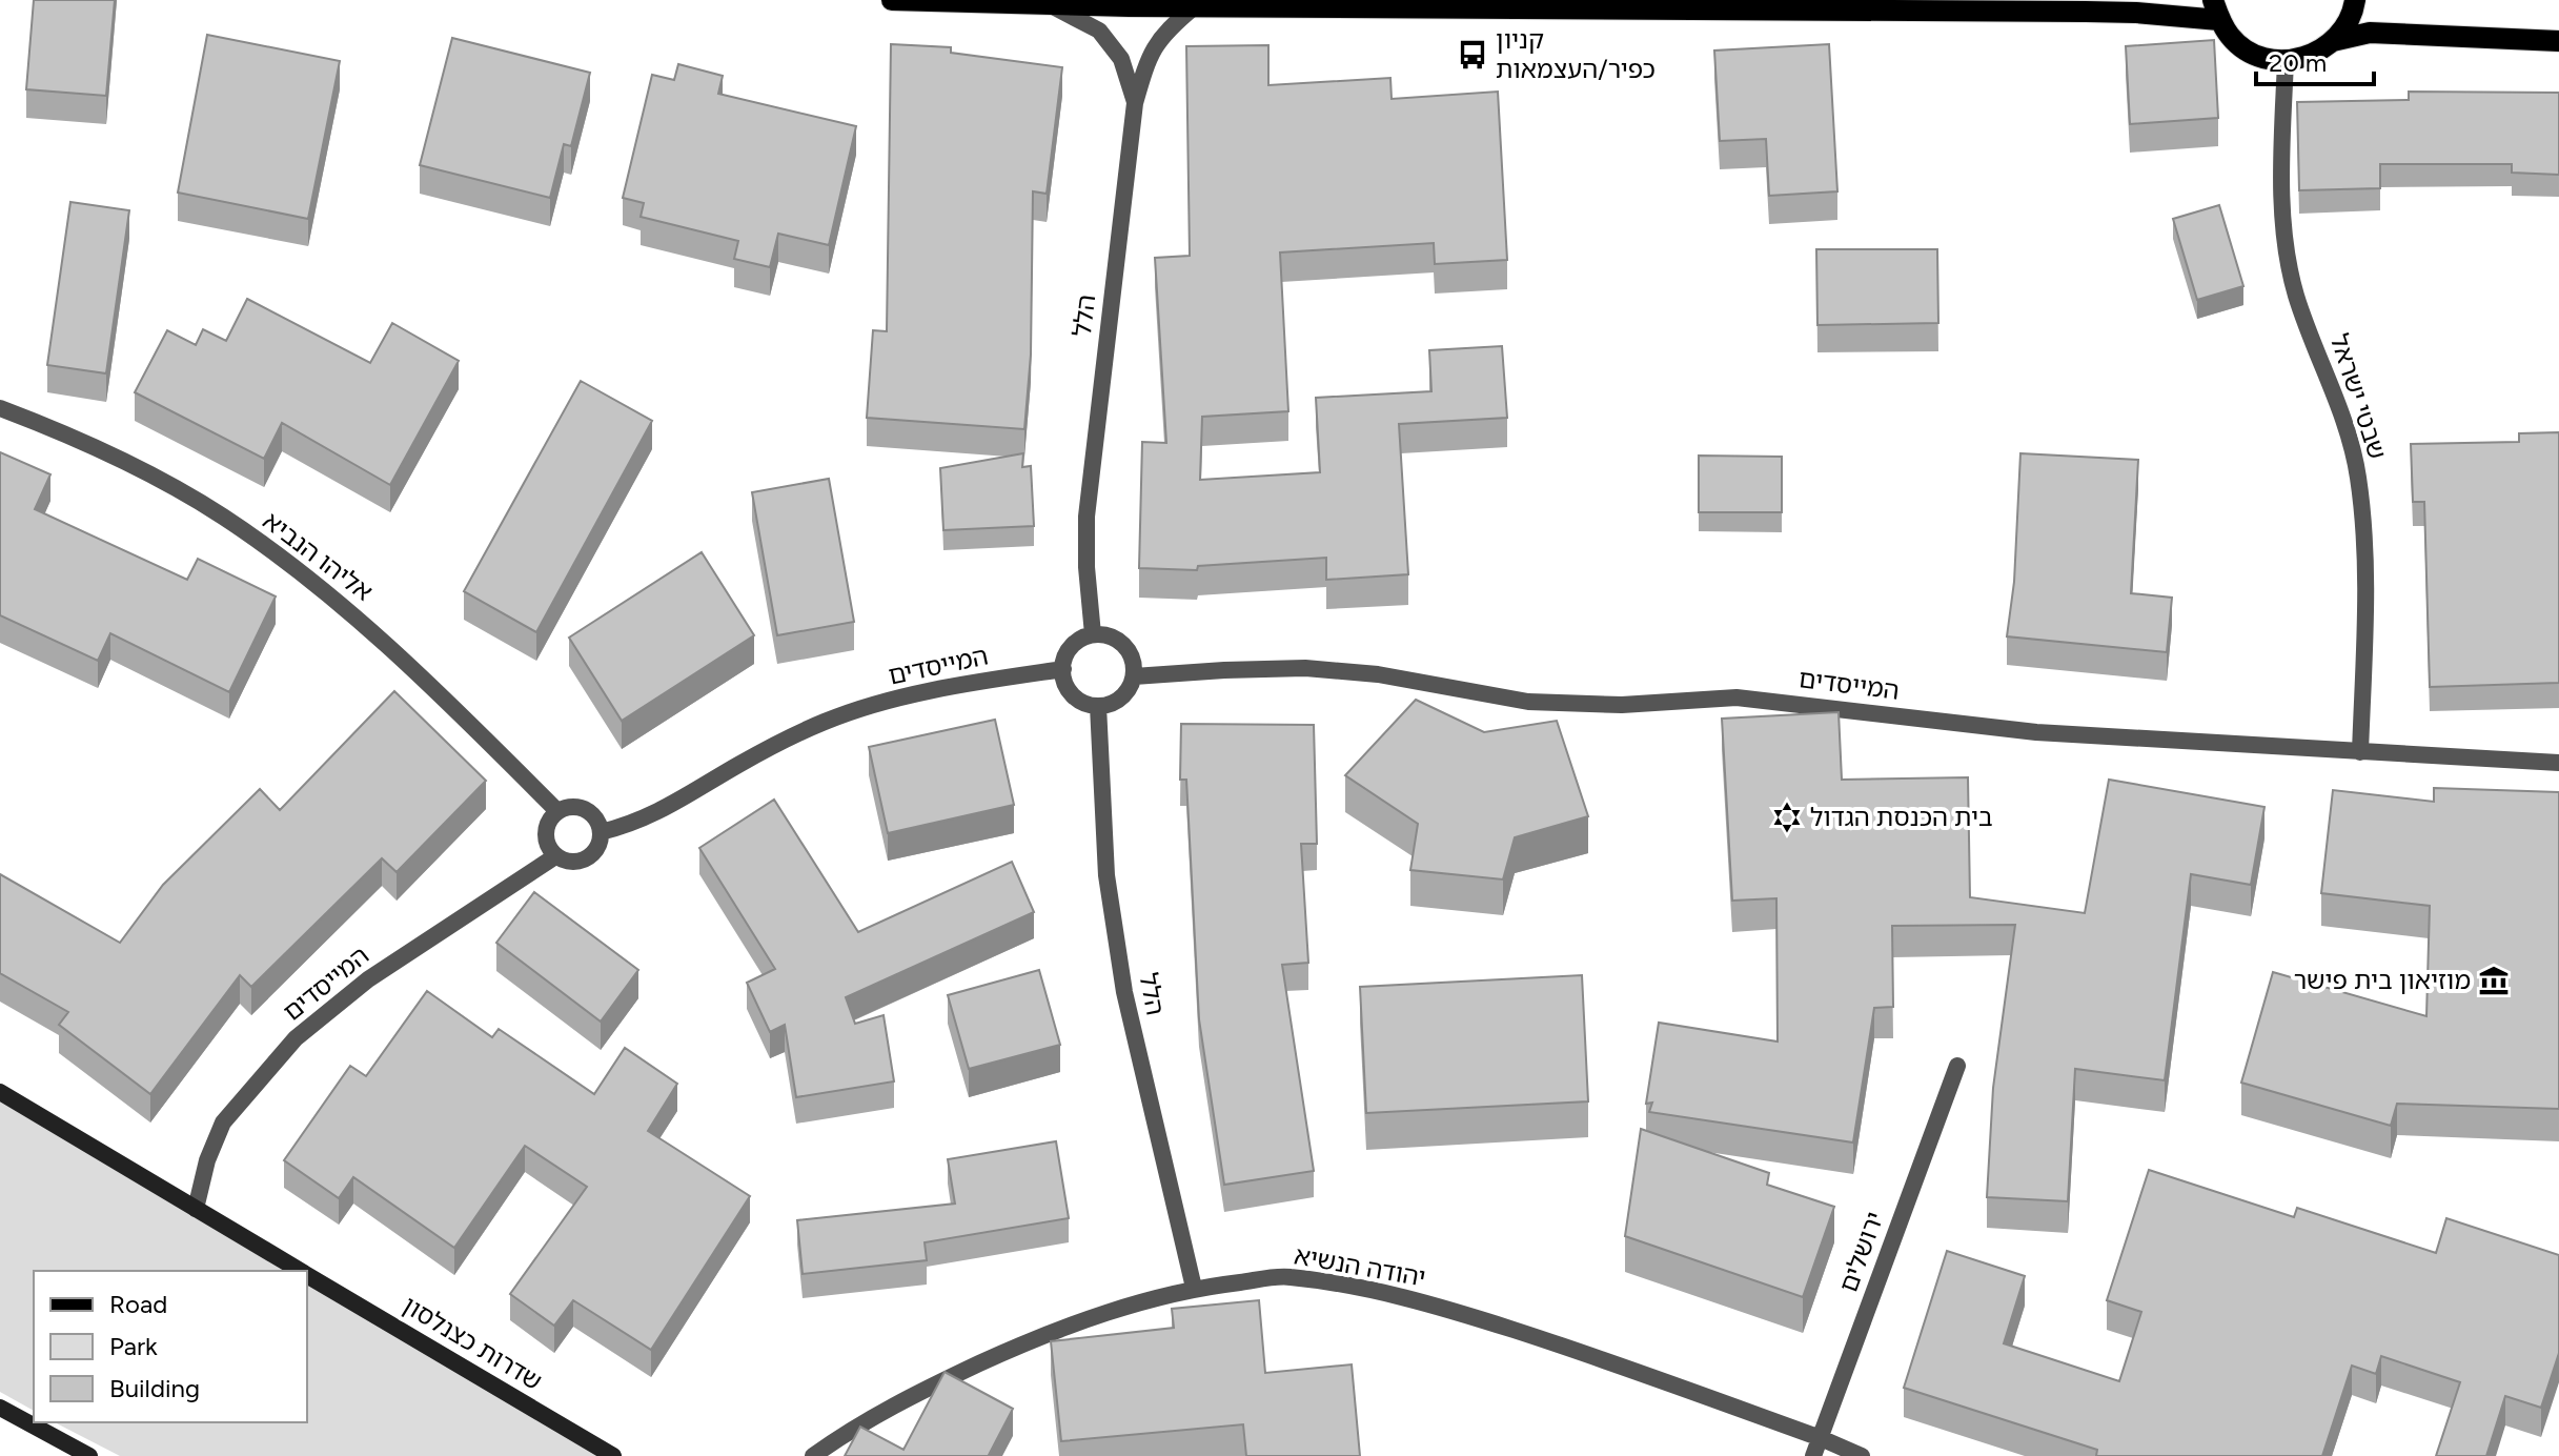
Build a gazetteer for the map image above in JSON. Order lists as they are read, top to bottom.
{
  "streets": {
    "street": [
      "הלל",
      "שבטי ישראל",
      "אליהו הנביא",
      "המייסדים",
      "ירושלים",
      "יהודה הנשיא",
      "שדרות כצנלסון"
    ]
  },
  "crossings": [
    ["הלל", "המייסדים"],
    ["הלל", "יהודה הנשיא"],
    ["שבטי ישראל", "המייסדים"],
    ["אליהו הנביא", "המייסדים"],
    ["המייסדים", "שדרות כצנלסון"],
    ["ירושלים", "יהודה הנשיא"]
  ],
  "places": {
    "bus stop": ["קניון כפיר/העצמאות"],
    "synagogue": ["בית הכנסת הגדול"],
    "museum": ["מוזיאון בית פישר"]
  },
  "legend": ["Road", "Park", "Building"],
  "scale_bar": "20 m"
}
